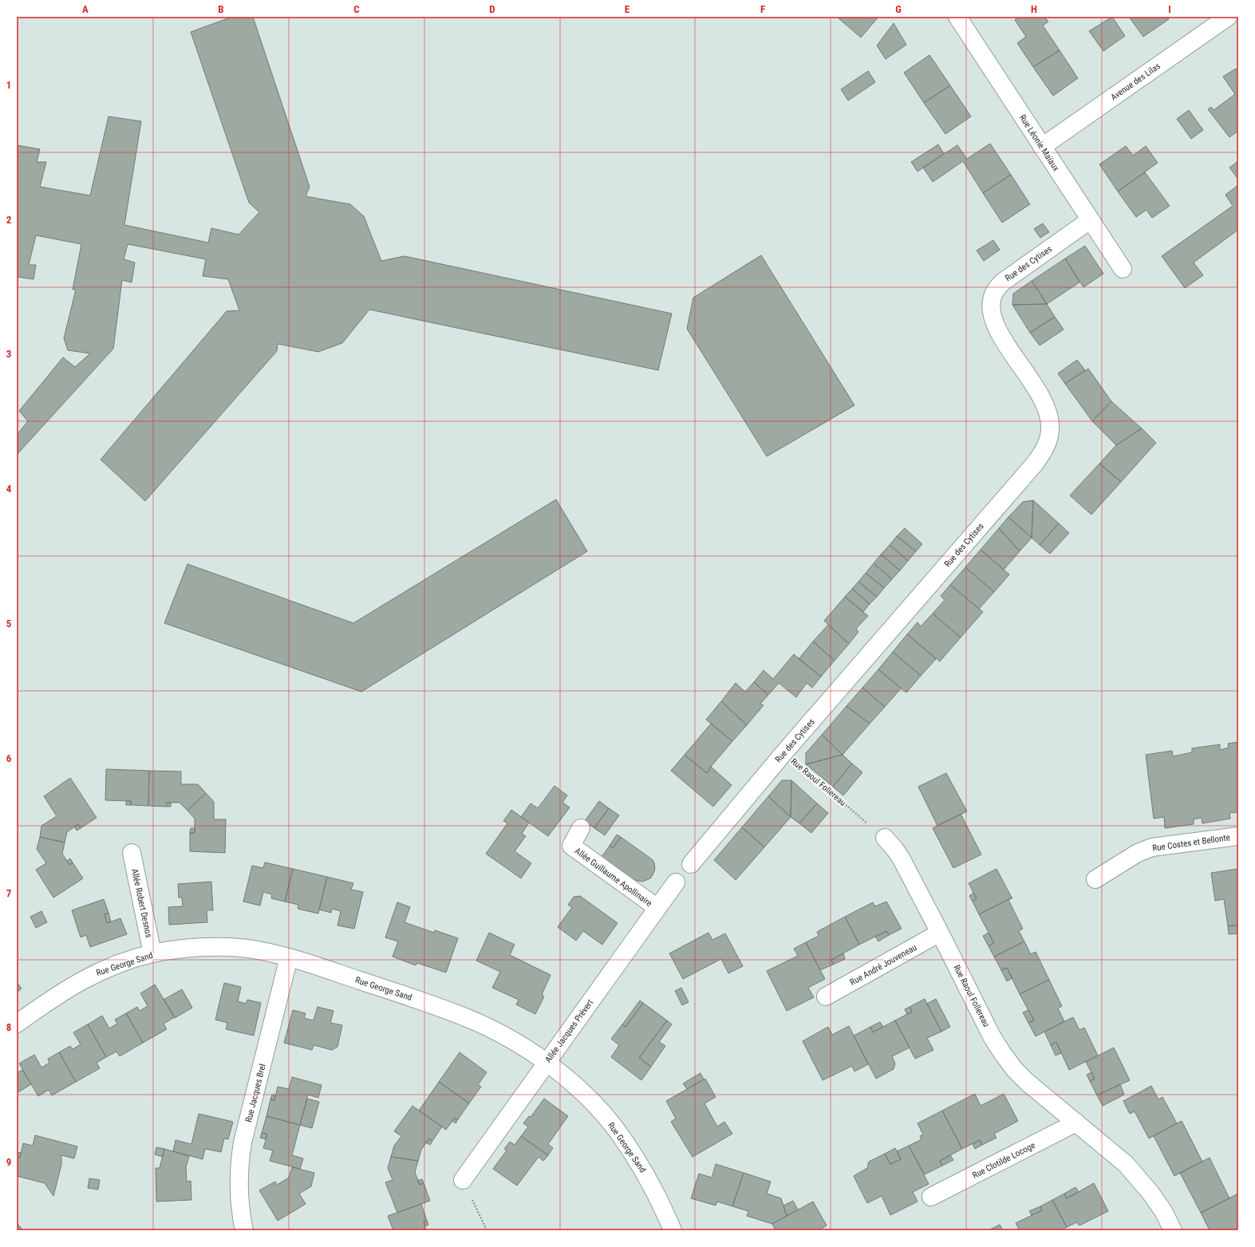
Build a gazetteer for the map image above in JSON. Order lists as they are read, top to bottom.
{
  "streets": {
    "street": [
      "Avenue des Lilas",
      "Rue Léonie Maïaux",
      "Rue des Cytises",
      "Rue Raoul Follereau",
      "Rue Costes et Bellonte",
      "Allée Guillaume Apollinaire",
      "Allée Robert Desnos",
      "Rue George Sand",
      "Rue André Jouveneau",
      "Allée Jacques Prévert",
      "Rue Jacques Brel",
      "Rue Clotilde Locoge"
    ]
  },
  "crossings": [
    ["Avenue des Lilas", "Rue Léonie Maïaux"],
    ["Rue Léonie Maïaux", "Rue des Cytises"],
    ["Rue des Cytises", "Rue Raoul Follereau"],
    ["Rue Raoul Follereau", "Rue André Jouveneau"],
    ["Rue Raoul Follereau", "Rue Clotilde Locoge"],
    ["Allée Guillaume Apollinaire", "Allée Jacques Prévert"],
    ["Allée Robert Desnos", "Rue George Sand"],
    ["Rue George Sand", "Allée Jacques Prévert"],
    ["Rue George Sand", "Rue Jacques Brel"]
  ],
  "grid": {
    "columns": [
      "A",
      "B",
      "C",
      "D",
      "E",
      "F",
      "G",
      "H",
      "I"
    ],
    "rows": [
      "1",
      "2",
      "3",
      "4",
      "5",
      "6",
      "7",
      "8",
      "9"
    ]
  }
}
